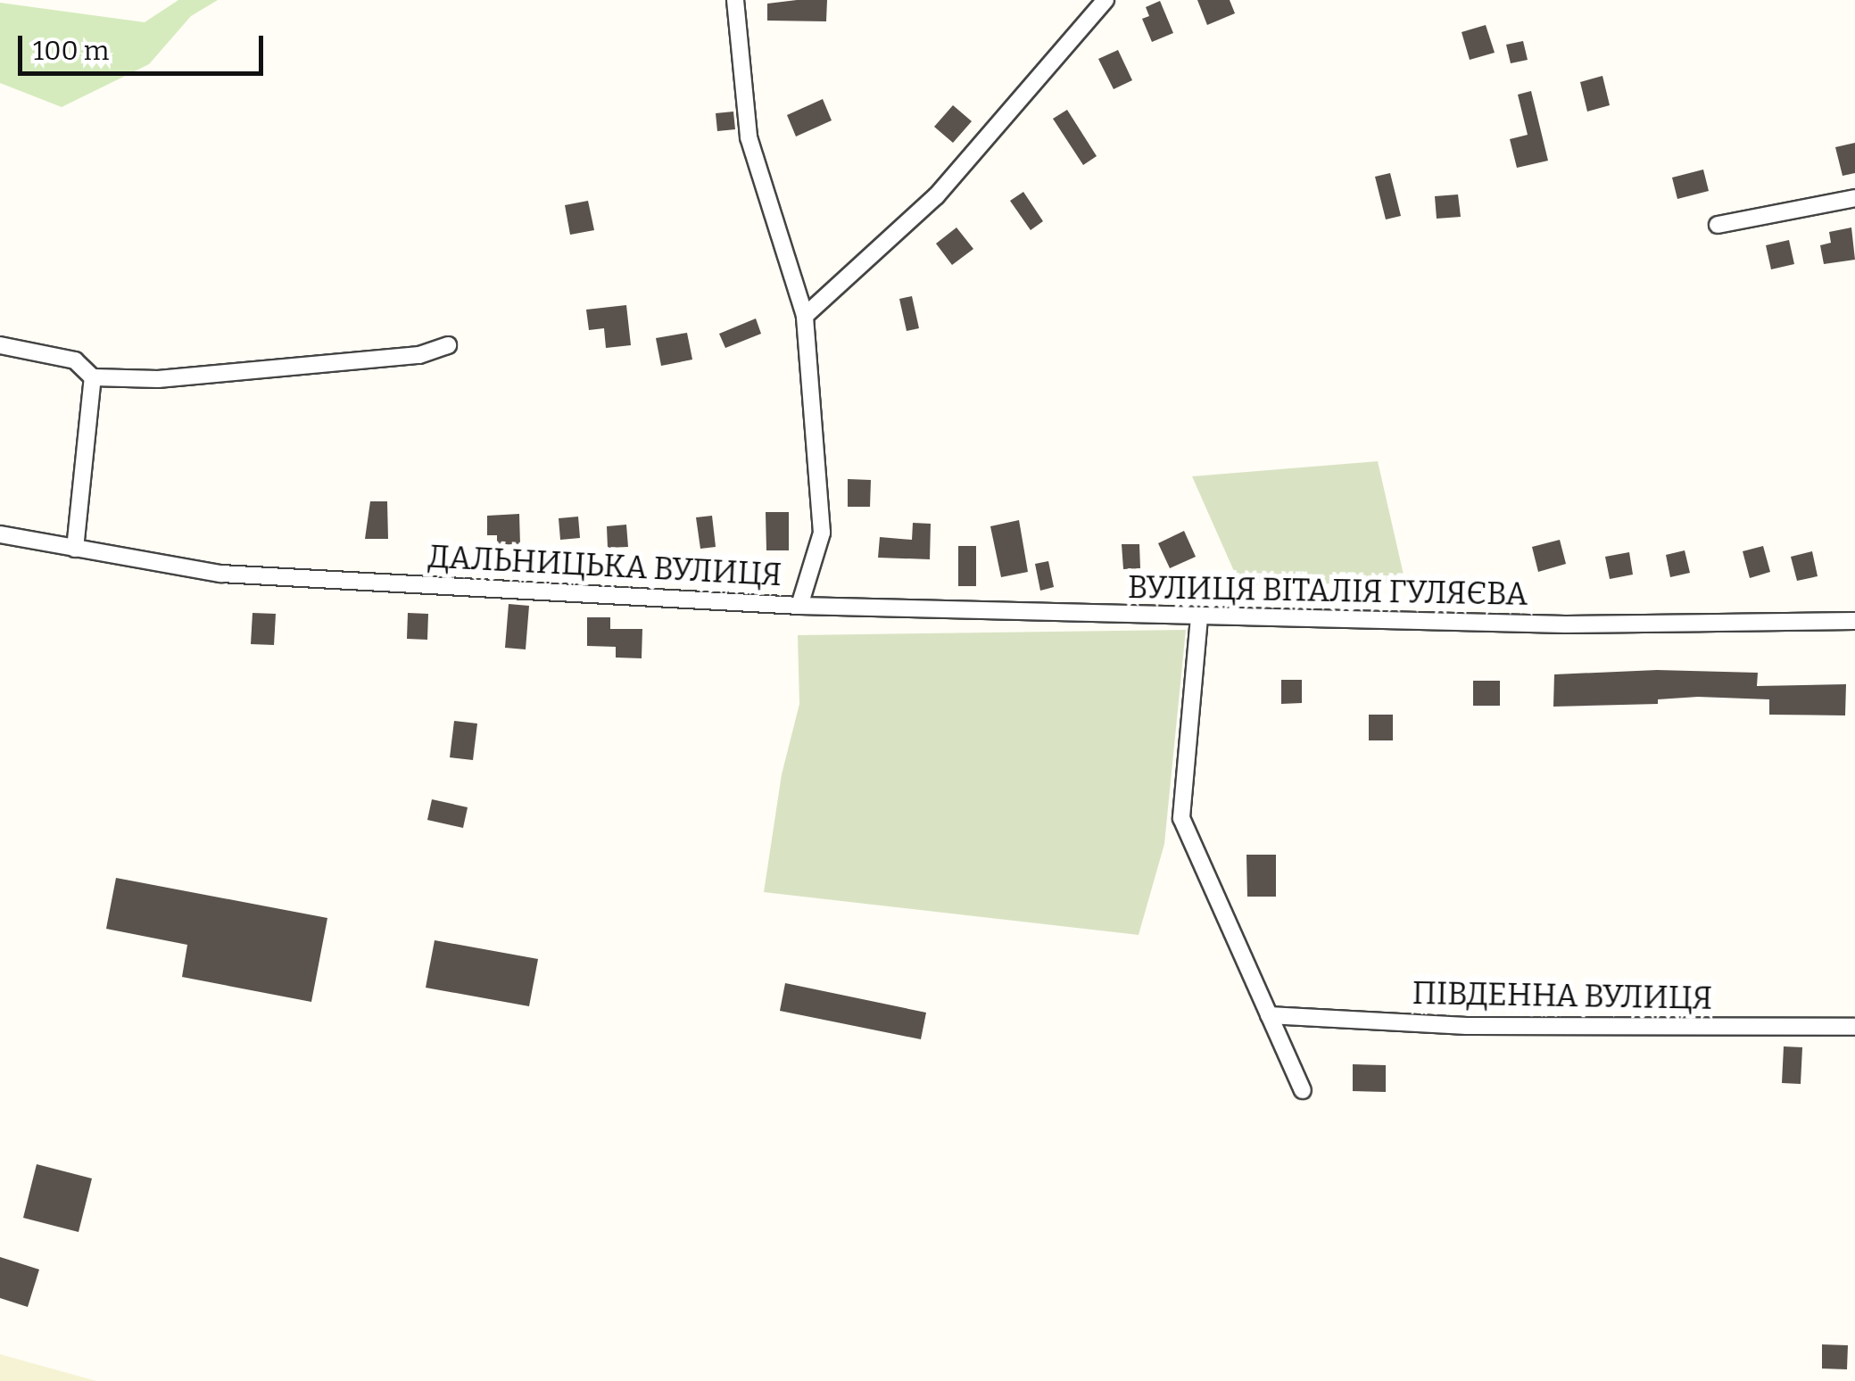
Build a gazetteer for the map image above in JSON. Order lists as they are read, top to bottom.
{
  "streets": {
    "street": ["ДАЛЬНИЦЬКА ВУЛИЦЯ", "ВУЛИЦЯ ВІТАЛІЯ ГУЛЯЄВА", "ПІВДЕННА ВУЛИЦЯ"]
  },
  "crossings": [
    ["ДАЛЬНИЦЬКА ВУЛИЦЯ", "ВУЛИЦЯ ВІТАЛІЯ ГУЛЯЄВА"]
  ],
  "scale_bar": "100 m"
}
